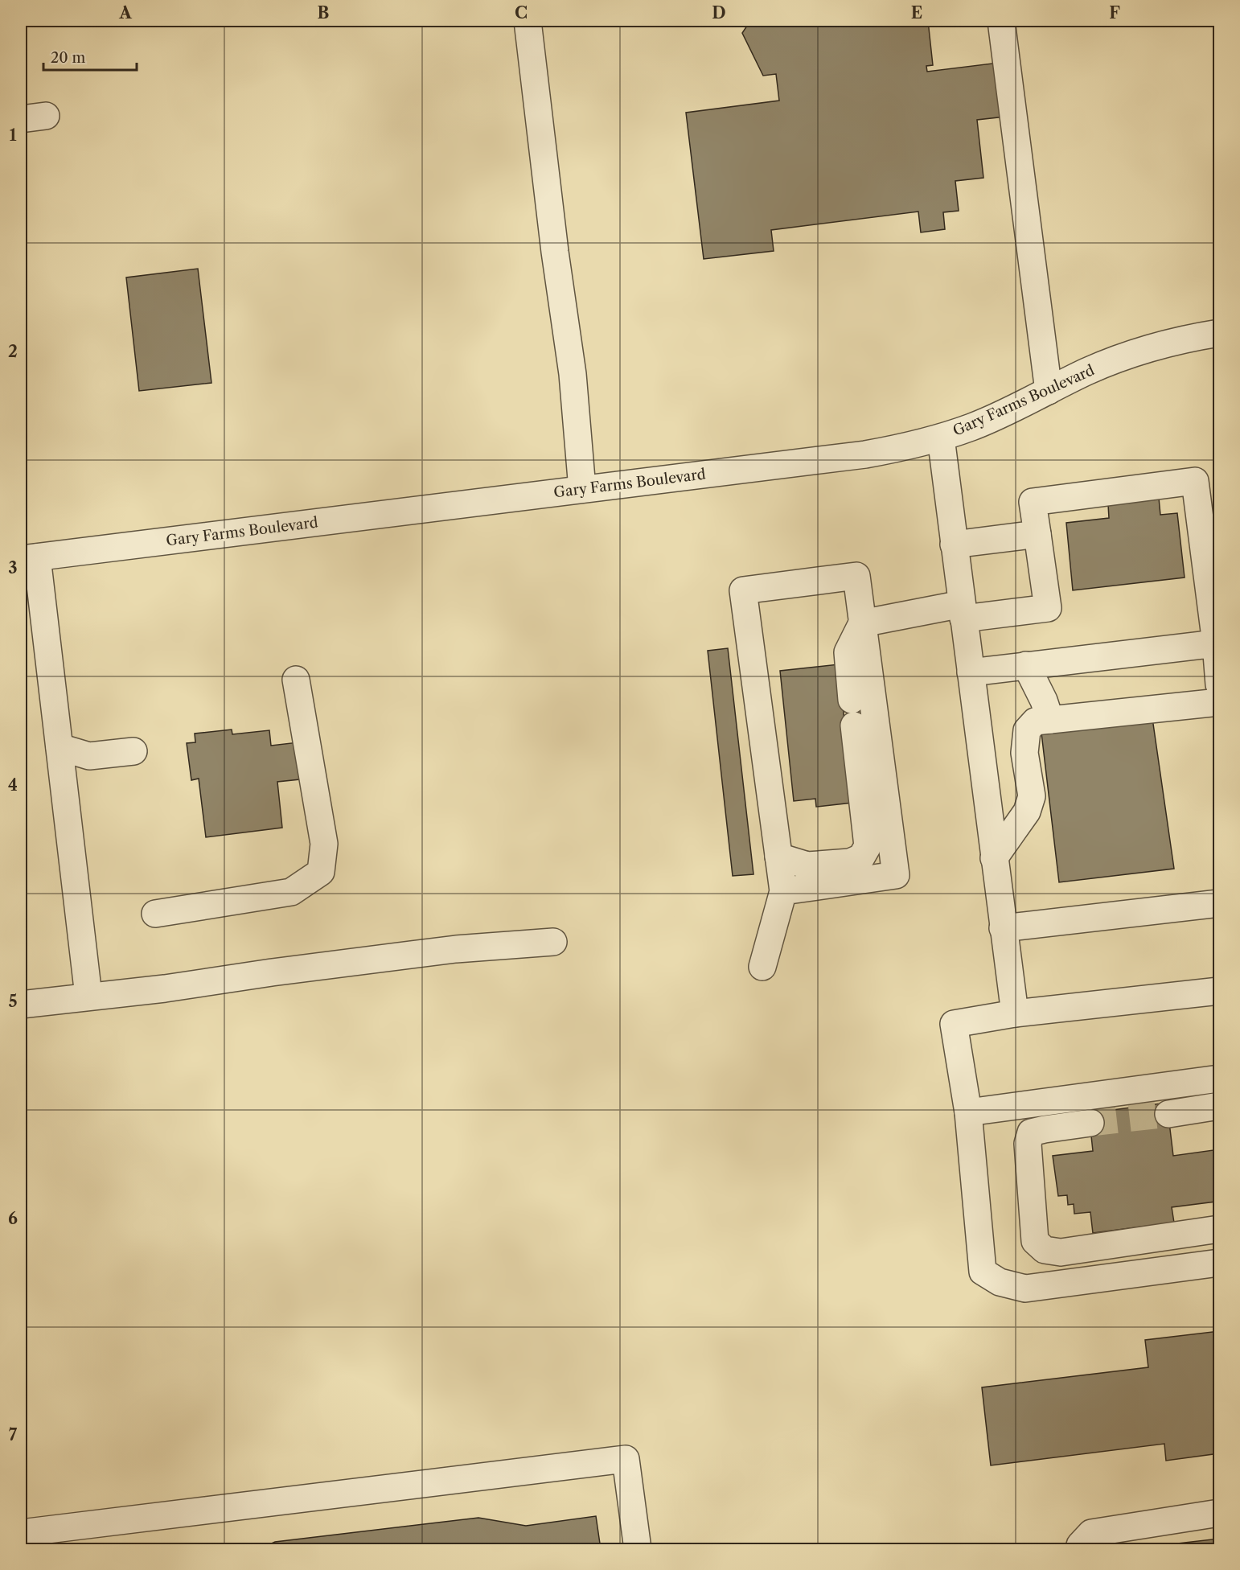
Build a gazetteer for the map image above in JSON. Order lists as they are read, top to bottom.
{
  "streets": {
    "street": ["Gary Farms Boulevard"]
  },
  "scale_bar": "20 m",
  "grid": {
    "columns": [
      "A",
      "B",
      "C",
      "D",
      "E",
      "F"
    ],
    "rows": [
      "1",
      "2",
      "3",
      "4",
      "5",
      "6",
      "7"
    ]
  }
}
